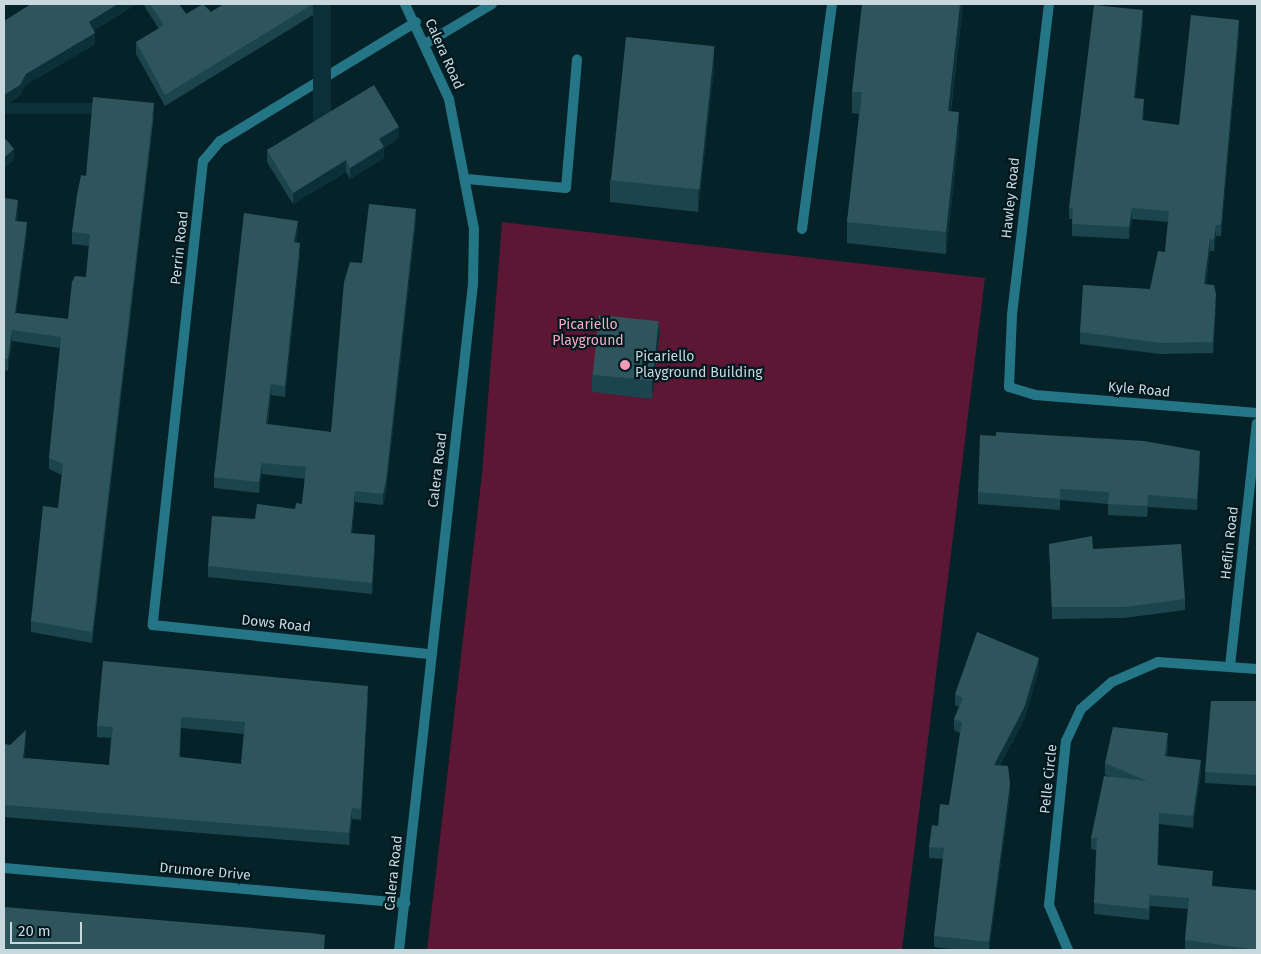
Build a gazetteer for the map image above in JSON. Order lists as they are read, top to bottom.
{
  "streets": {
    "street": [
      "Calera Road",
      "Hawley Road",
      "Perrin Road",
      "Kyle Road",
      "Heflin Road",
      "Dows Road",
      "Pelle Circle",
      "Drumore Drive"
    ]
  },
  "crossings": [
    ["Calera Road", "Perrin Road"],
    ["Calera Road", "Dows Road"],
    ["Calera Road", "Drumore Drive"],
    ["Hawley Road", "Kyle Road"],
    ["Perrin Road", "Dows Road"],
    ["Heflin Road", "Pelle Circle"]
  ],
  "parks": ["Picariello Playground"],
  "places": ["Picariello Playground Building"],
  "scale_bar": "20 m"
}
